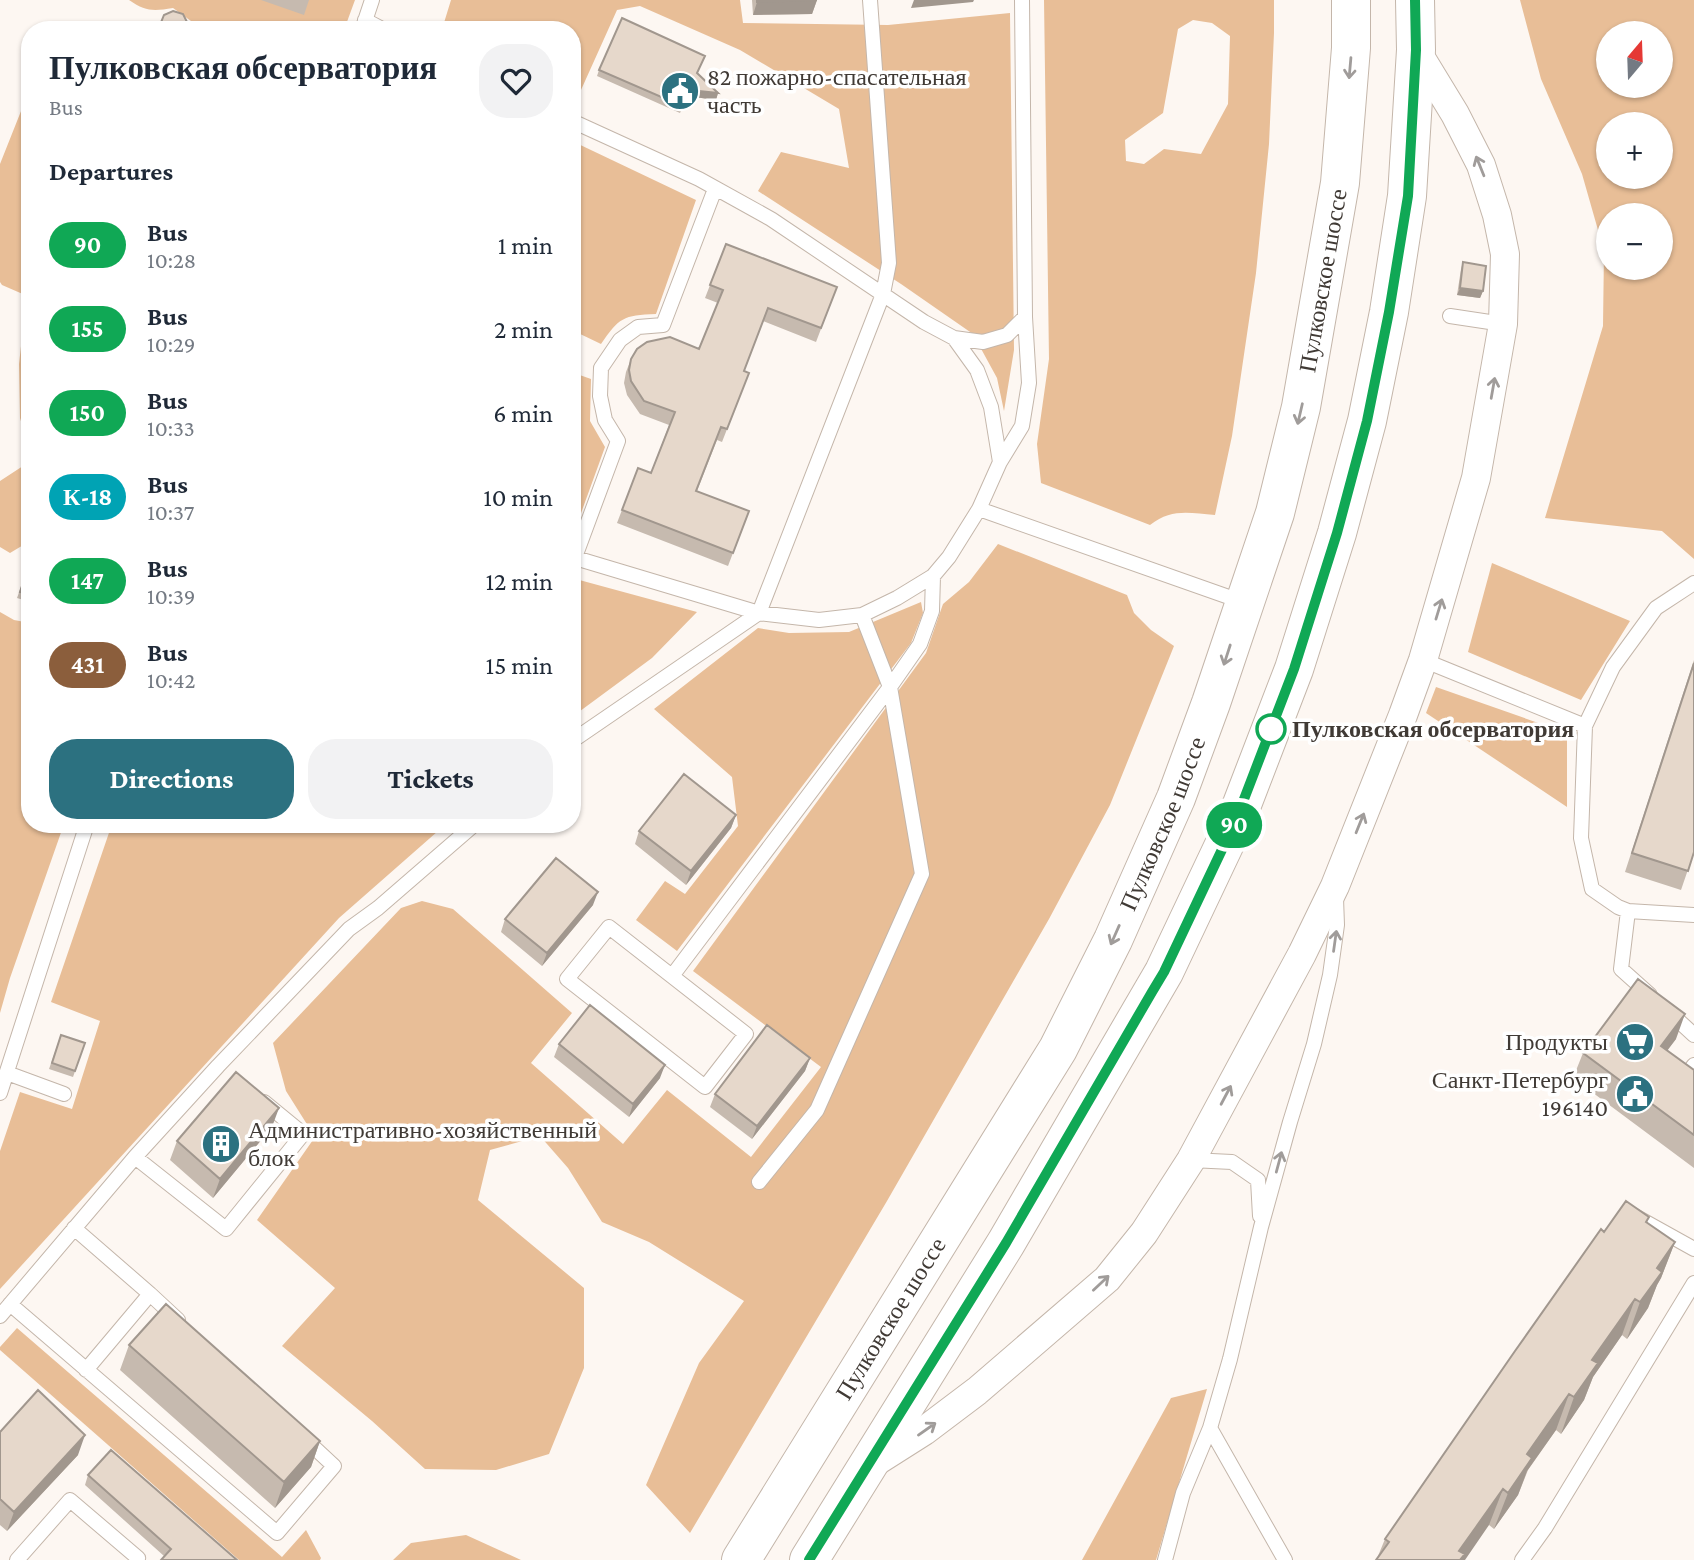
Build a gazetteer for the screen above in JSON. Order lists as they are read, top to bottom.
{
  "streets": {
    "highway": ["Пулковское шоссе"]
  },
  "places": {
    "public building": ["82 пожарно-спасательная часть", "Санкт-Петербург 196140"],
    "other": ["Пулковская обсерватория"],
    "supermarket": ["Продукты"],
    "building": ["Административно-хозяйственный блок"]
  },
  "lines": ["bus line 90"],
  "north": "top",
  "page": {
    "on_map": "90",
    "map_buttons": ["+", "−"],
    "heading": [
      ["Пулковская обсерватория", "Bus"],
      "Departures"
    ],
    "list": [
      {
        "mark": "90",
        "name": "Bus",
        "note": "10:28",
        "value": "1 min"
      },
      {
        "mark": "155",
        "name": "Bus",
        "note": "10:29",
        "value": "2 min"
      },
      {
        "mark": "150",
        "name": "Bus",
        "note": "10:33",
        "value": "6 min"
      },
      {
        "mark": "К-18",
        "name": "Bus",
        "note": "10:37",
        "value": "10 min"
      },
      {
        "mark": "147",
        "name": "Bus",
        "note": "10:39",
        "value": "12 min"
      },
      {
        "mark": "431",
        "name": "Bus",
        "note": "10:42",
        "value": "15 min"
      }
    ],
    "buttons": ["Directions", "Tickets"]
  }
}
